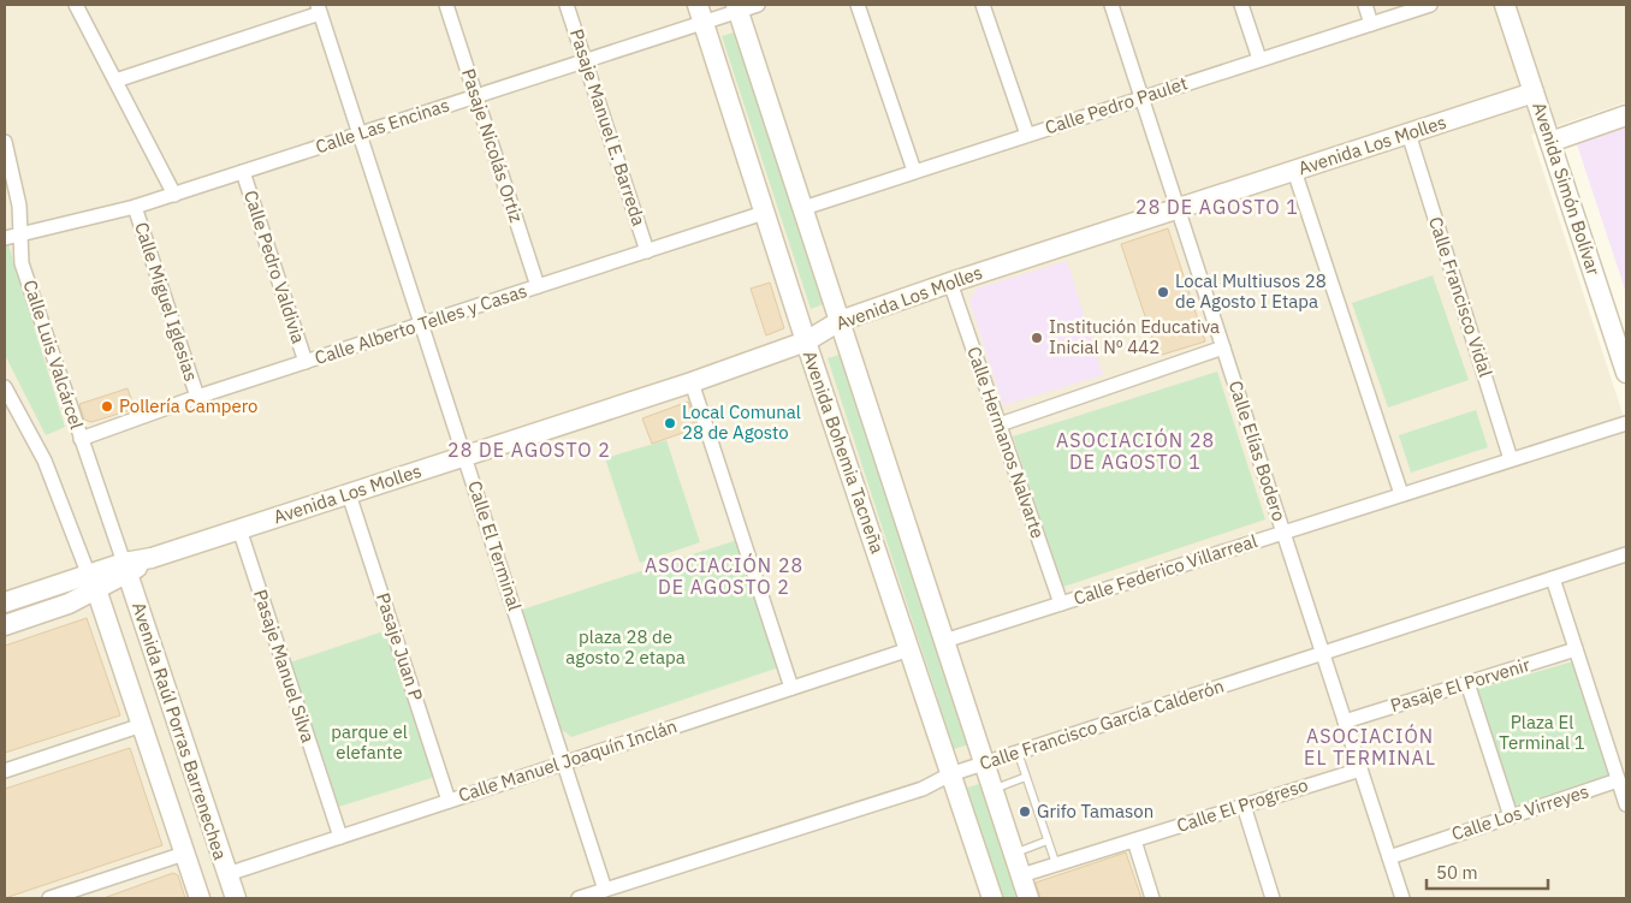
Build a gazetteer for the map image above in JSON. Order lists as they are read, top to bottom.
{
  "streets": {
    "street": [
      "Calle Pedro Paulet",
      "Calle Las Encinas",
      "Pasaje Manuel E. Barreda",
      "Pasaje Nicolás Ortiz",
      "Avenida Los Molles",
      "Avenida Simón Bolívar",
      "Calle Pedro Valdivia",
      "Calle Francisco Vidal",
      "Calle Miguel Iglesias",
      "Calle Alberto Telles y Casas",
      "Calle Luis Valcárcel",
      "Calle Hermanos Nalvarte",
      "Calle Elías Bodero",
      "Avenida Bohemia Tacneña",
      "Calle El Terminal",
      "Calle Federico Villarreal",
      "Pasaje Juan P",
      "Pasaje Manuel Silva",
      "Pasaje El Porvenir",
      "Calle Francisco García Calderón",
      "Avenida Raúl Porras Barrenechea",
      "Calle Manuel Joaquín Inclán",
      "Calle El Progreso",
      "Calle Los Virreyes"
    ]
  },
  "crossings": [
    ["Calle Pedro Paulet", "Calle Elías Bodero"],
    ["Calle Pedro Paulet", "Avenida Bohemia Tacneña"],
    ["Calle Las Encinas", "Pasaje Manuel E. Barreda"],
    ["Calle Las Encinas", "Pasaje Nicolás Ortiz"],
    ["Calle Las Encinas", "Calle Pedro Valdivia"],
    ["Calle Las Encinas", "Calle Miguel Iglesias"],
    ["Calle Las Encinas", "Calle Luis Valcárcel"],
    ["Calle Las Encinas", "Avenida Bohemia Tacneña"],
    ["Calle Las Encinas", "Calle El Terminal"],
    ["Pasaje Manuel E. Barreda", "Calle Alberto Telles y Casas"],
    ["Pasaje Nicolás Ortiz", "Calle Alberto Telles y Casas"],
    ["Avenida Los Molles", "Avenida Simón Bolívar"],
    ["Avenida Los Molles", "Calle Francisco Vidal"],
    ["Avenida Los Molles", "Calle Luis Valcárcel"],
    ["Avenida Los Molles", "Calle Hermanos Nalvarte"],
    ["Avenida Los Molles", "Calle Elías Bodero"],
    ["Avenida Los Molles", "Avenida Bohemia Tacneña"],
    ["Avenida Los Molles", "Calle El Terminal"],
    ["Avenida Los Molles", "Pasaje Juan P"],
    ["Avenida Los Molles", "Pasaje Manuel Silva"],
    ["Avenida Los Molles", "Avenida Raúl Porras Barrenechea"],
    ["Calle Pedro Valdivia", "Calle Alberto Telles y Casas"],
    ["Calle Francisco Vidal", "Calle Federico Villarreal"],
    ["Calle Miguel Iglesias", "Calle Alberto Telles y Casas"],
    ["Calle Alberto Telles y Casas", "Calle Luis Valcárcel"],
    ["Calle Alberto Telles y Casas", "Avenida Bohemia Tacneña"],
    ["Calle Alberto Telles y Casas", "Calle El Terminal"],
    ["Calle Luis Valcárcel", "Avenida Raúl Porras Barrenechea"],
    ["Calle Hermanos Nalvarte", "Calle Federico Villarreal"],
    ["Calle Elías Bodero", "Calle Federico Villarreal"],
    ["Calle Elías Bodero", "Pasaje El Porvenir"],
    ["Calle Elías Bodero", "Calle Francisco García Calderón"],
    ["Calle Elías Bodero", "Calle El Progreso"],
    ["Calle Elías Bodero", "Calle Los Virreyes"],
    ["Avenida Bohemia Tacneña", "Calle Federico Villarreal"],
    ["Avenida Bohemia Tacneña", "Calle Francisco García Calderón"],
    ["Avenida Bohemia Tacneña", "Calle Manuel Joaquín Inclán"],
    ["Avenida Bohemia Tacneña", "Calle El Progreso"],
    ["Calle El Terminal", "Calle Francisco García Calderón"],
    ["Calle El Terminal", "Calle Manuel Joaquín Inclán"],
    ["Pasaje Juan P", "Calle Manuel Joaquín Inclán"],
    ["Pasaje Manuel Silva", "Calle Manuel Joaquín Inclán"],
    ["Avenida Raúl Porras Barrenechea", "Calle Manuel Joaquín Inclán"]
  ],
  "districts": [
    "28 DE AGOSTO 1",
    "ASOCIACIÓN 28 DE AGOSTO 1",
    "28 DE AGOSTO 2",
    "ASOCIACIÓN 28 DE AGOSTO 2",
    "ASOCIACIÓN EL TERMINAL"
  ],
  "parks": ["plaza 28 de agosto 2 etapa", "Plaza El Terminal 1", "parque el elefante"],
  "places": [
    "Local Multiusos 28 de Agosto I Etapa",
    "Institución Educativa Inicial Nº 442",
    "Pollería Campero",
    "Local Comunal 28 de Agosto",
    "Grifo Tamason"
  ],
  "scale_bar": "50 m"
}
